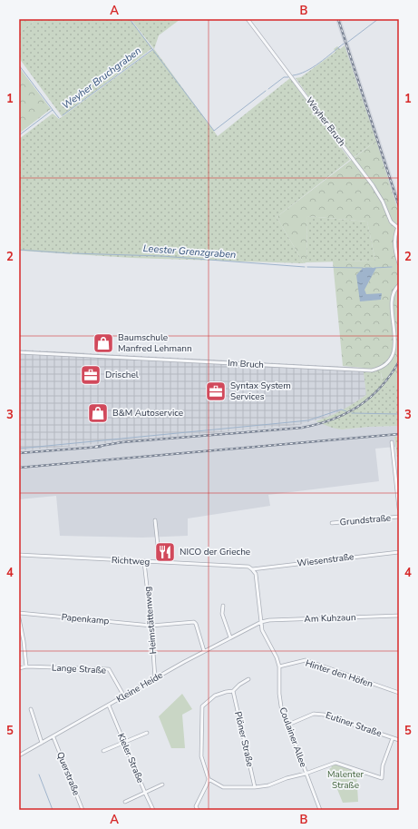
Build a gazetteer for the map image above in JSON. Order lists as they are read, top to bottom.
{
  "streets": {
    "street": [
      "Weyher Bruch",
      "Im Bruch",
      "Grundstraße",
      "Wiesenstraße",
      "Richtweg",
      "Am Kuhzaun",
      "Papenkamp",
      "Heimstättenweg",
      "Lange Straße",
      "Hinter den Höfen",
      "Kleine Heide",
      "Eutiner Straße",
      "Coulainer Allee",
      "Plöner Straße",
      "Kieler Straße",
      "Querstraße"
    ]
  },
  "crossings": [
    ["Wiesenstraße", "Richtweg"],
    ["Richtweg", "Heimstättenweg"],
    ["Am Kuhzaun", "Kleine Heide"],
    ["Am Kuhzaun", "Coulainer Allee"],
    ["Papenkamp", "Heimstättenweg"],
    ["Papenkamp", "Kleine Heide"],
    ["Heimstättenweg", "Kleine Heide"],
    ["Lange Straße", "Kleine Heide"],
    ["Hinter den Höfen", "Coulainer Allee"],
    ["Kleine Heide", "Coulainer Allee"],
    ["Kleine Heide", "Kieler Straße"],
    ["Kleine Heide", "Querstraße"],
    ["Eutiner Straße", "Coulainer Allee"]
  ],
  "water": ["Weyher Bruchgraben", "Leester Grenzgraben"],
  "parks": ["Malenter Straße"],
  "places": {
    "shop": ["Baumschule Manfred Lehmann", "B&M Autoservice"],
    "office": ["Drischel", "Syntax System Services"],
    "restaurant": ["NICO der Grieche"]
  },
  "grid": {
    "columns": ["A", "B"],
    "rows": [
      "1",
      "2",
      "3",
      "4",
      "5"
    ]
  }
}
